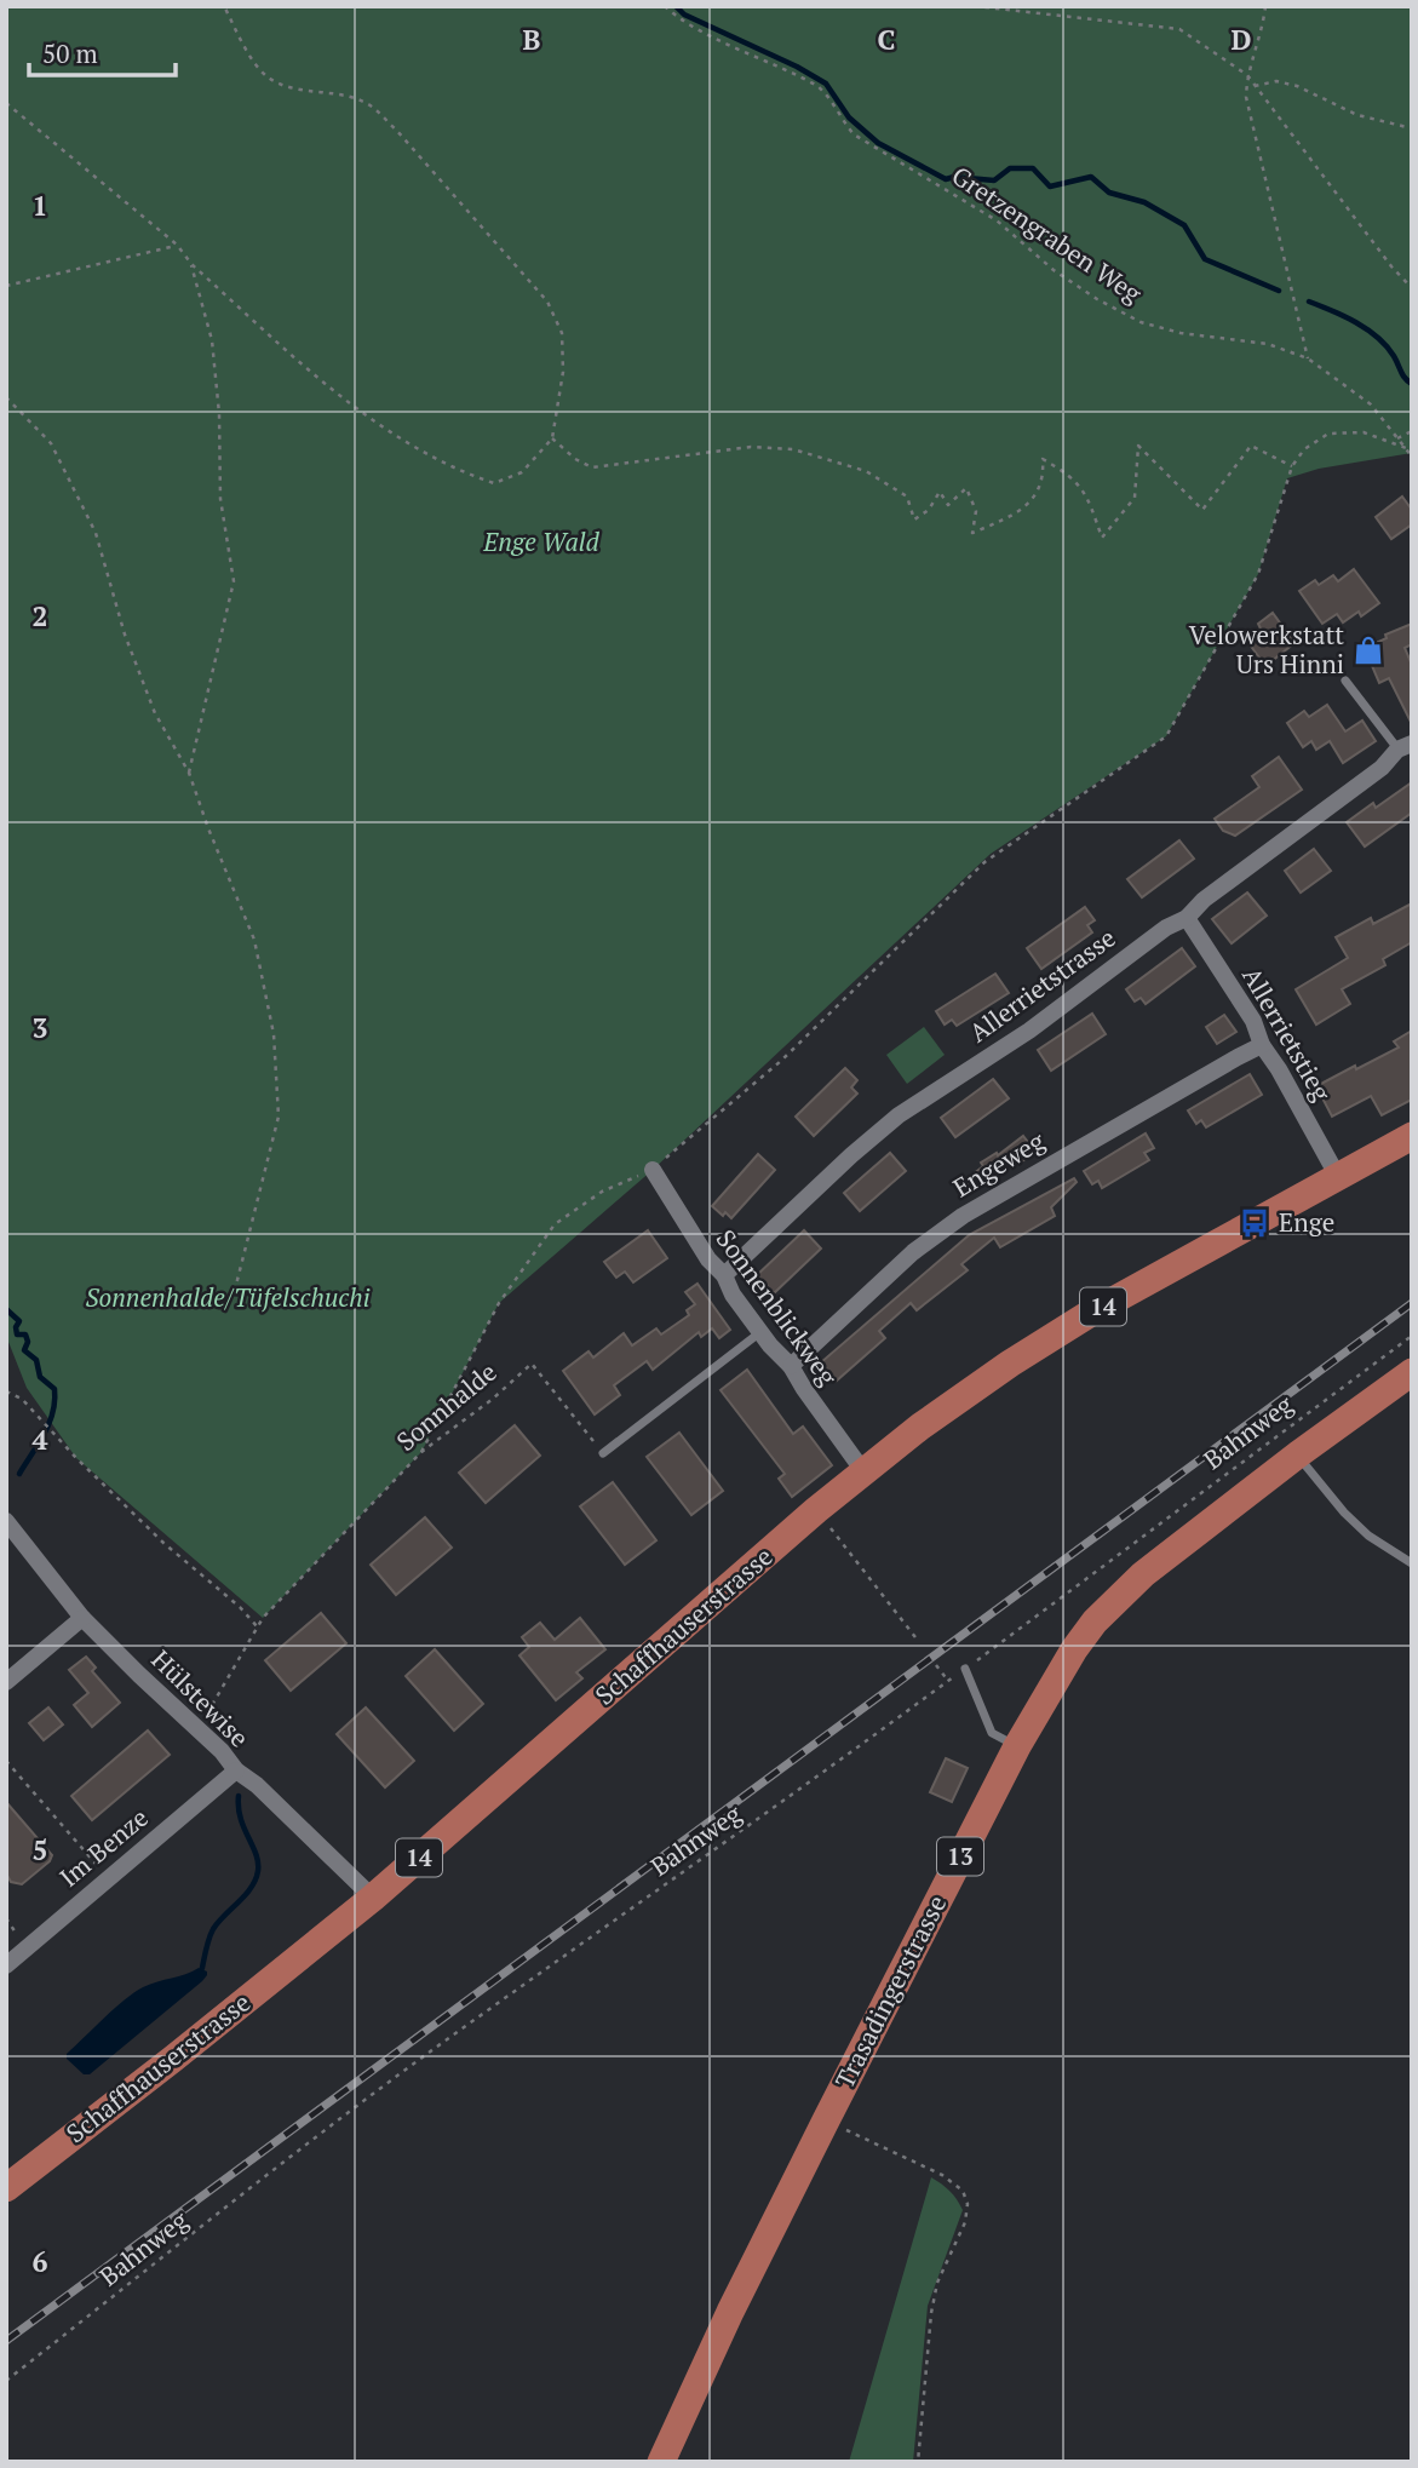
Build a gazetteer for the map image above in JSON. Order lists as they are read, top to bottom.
{
  "streets": {
    "main road": [
      "14",
      "Schaffhauserstrasse",
      "13",
      "Trasadingerstrasse"
    ],
    "street": [
      "Allerrietstrasse",
      "Allerrietstieg",
      "Engeweg",
      "Sonnenblickweg",
      "Hülstewise",
      "Im Benze"
    ],
    "path": ["Gretzengraben Weg", "Sonnhalde", "Bahnweg"]
  },
  "crossings": [
    ["Allerrietstrasse", "Allerrietstieg"],
    ["Allerrietstrasse", "Sonnenblickweg"],
    ["Allerrietstieg", "Engeweg"],
    ["Allerrietstieg", "Schaffhauserstrasse"],
    ["Engeweg", "Sonnenblickweg"],
    ["Sonnenblickweg", "Schaffhauserstrasse"],
    ["Sonnhalde", "Hülstewise"],
    ["Schaffhauserstrasse", "Hülstewise"],
    ["Hülstewise", "Im Benze"]
  ],
  "parks": ["Enge Wald", "Sonnenhalde/Tüfelschuchi"],
  "places": {
    "shop": ["Velowerkstatt Urs Hinni"],
    "bus stop": ["Enge"]
  },
  "scale_bar": "50 m",
  "grid": {
    "columns": ["B", "C", "D"],
    "rows": [
      "1",
      "2",
      "3",
      "4",
      "5",
      "6"
    ]
  }
}
